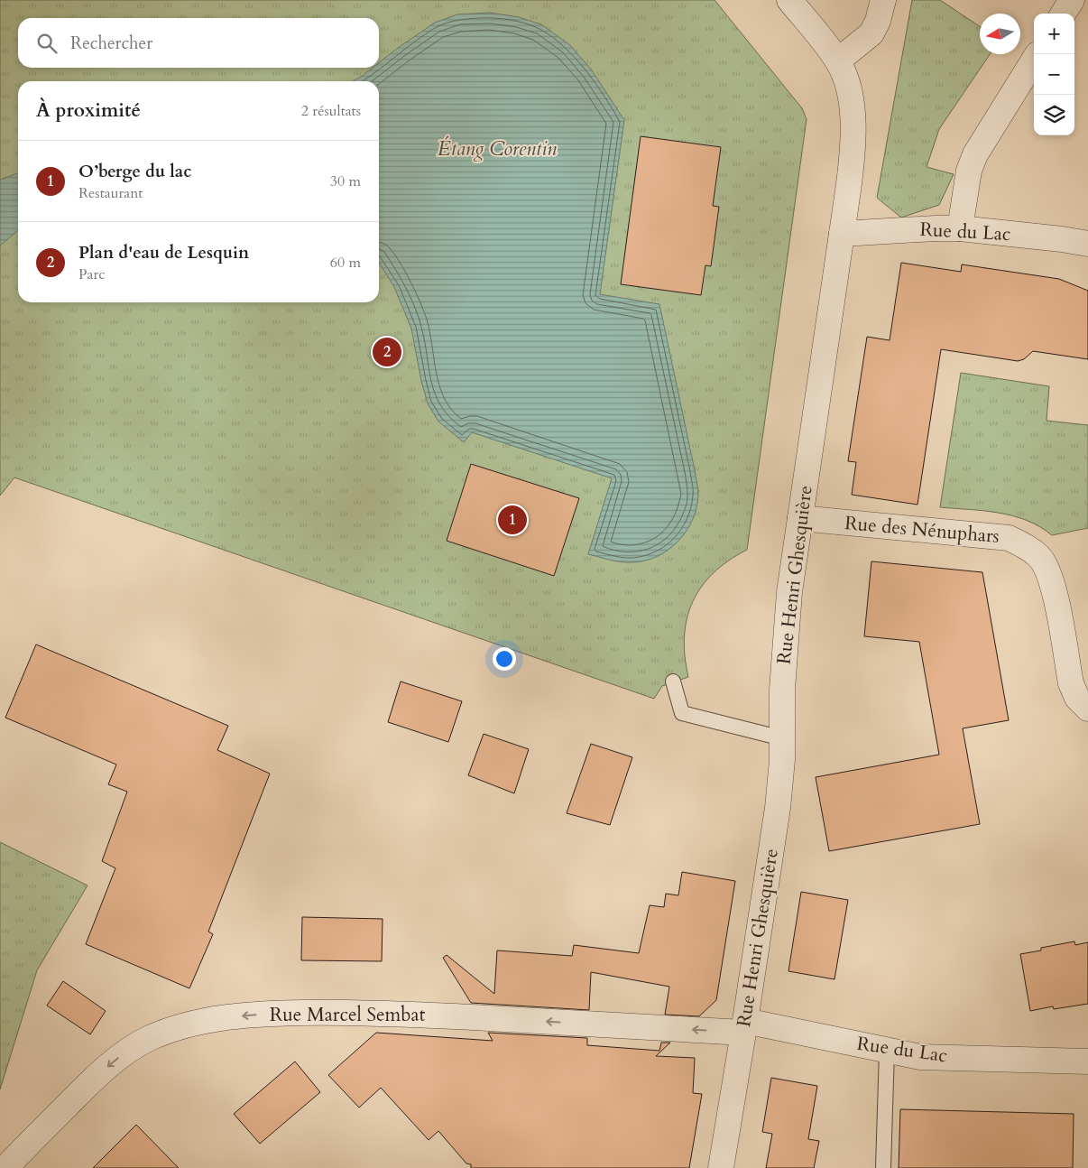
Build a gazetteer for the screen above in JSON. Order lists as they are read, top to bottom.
{
  "streets": {
    "street": [
      "Rue du Lac",
      "Rue des Nénuphars",
      "Rue Henri Ghesquière",
      "Rue Marcel Sembat"
    ]
  },
  "crossings": [
    ["Rue du Lac", "Rue Henri Ghesquière"],
    ["Rue du Lac", "Rue Marcel Sembat"],
    ["Rue des Nénuphars", "Rue Henri Ghesquière"],
    ["Rue Henri Ghesquière", "Rue Marcel Sembat"]
  ],
  "one_way": ["Rue Marcel Sembat"],
  "water": ["Étang Corentin"],
  "north": "left",
  "page": {
    "map_buttons": ["+", "−"],
    "search": "Rechercher",
    "heading": ["À proximité", "2 résultats"],
    "list": [
      {
        "mark": "1",
        "name": "O’berge du lac",
        "note": "Restaurant",
        "value": "30 m"
      },
      {
        "mark": "2",
        "name": "Plan d'eau de Lesquin",
        "note": "Parc",
        "value": "60 m"
      }
    ],
    "pins": ["2", "1"]
  }
}
